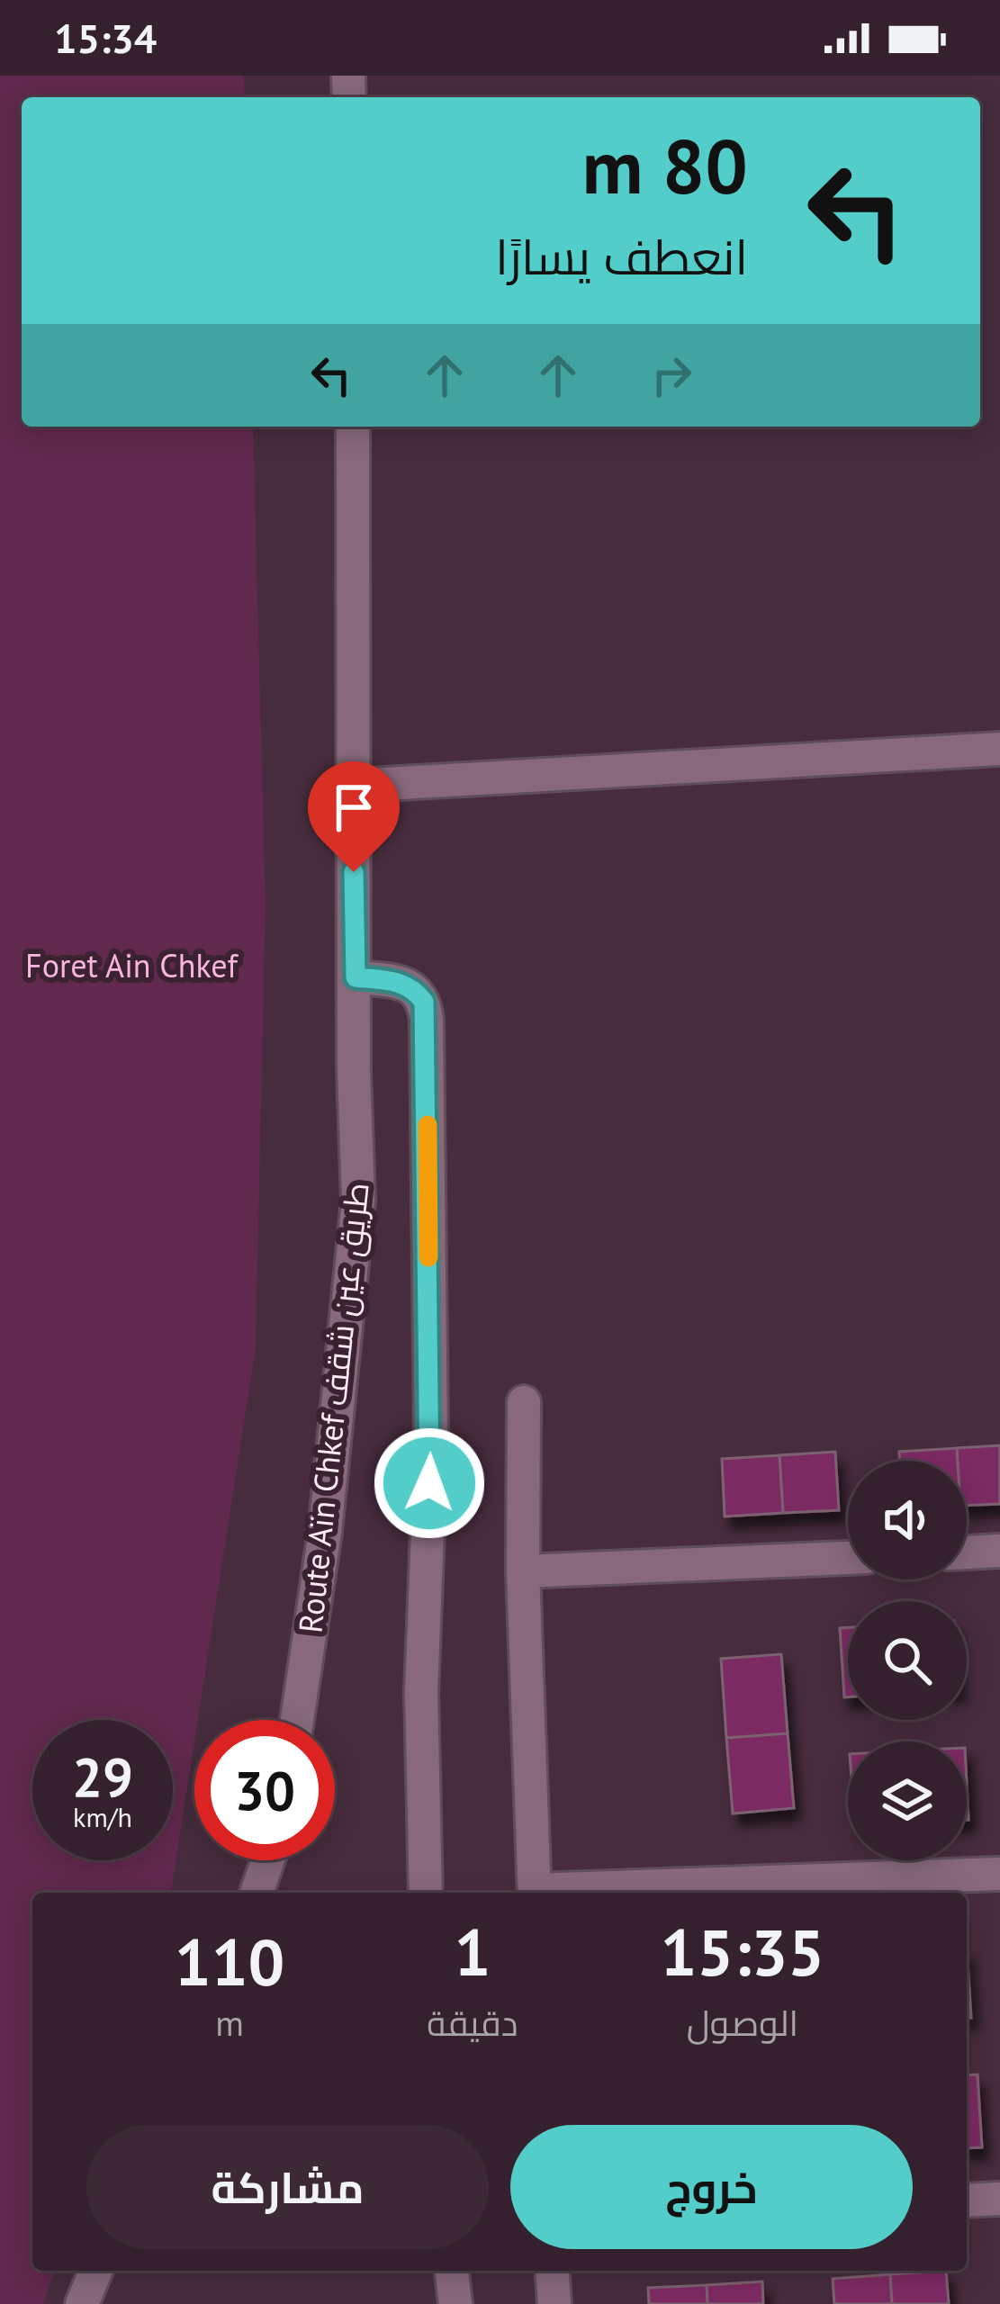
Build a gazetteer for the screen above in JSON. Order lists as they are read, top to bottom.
{
  "streets": {
    "street": ["Route Aïn Chkef طريق عين شقف"]
  },
  "parks": ["Foret Ain Chkef"],
  "page": {
    "status": "15:34",
    "turn": ["80 m", "انعطف يسارًا"],
    "speed": "29 km/h",
    "limit": "30",
    "eta": [
      "15:35",
      "الوصول",
      "1",
      "دقيقة",
      "110",
      "m"
    ],
    "buttons": ["خروج", "مشاركة"]
  }
}
